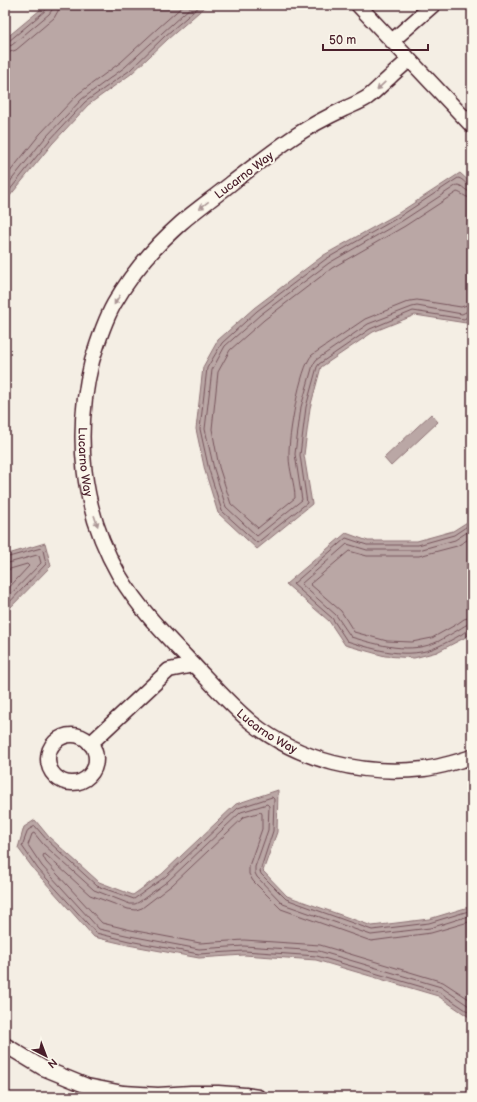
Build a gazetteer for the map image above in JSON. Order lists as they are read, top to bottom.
{
  "streets": {
    "street": ["Lucarno Way"]
  },
  "one_way": ["Lucarno Way"],
  "scale_bar": "50 m",
  "north": "bottom right"
}
